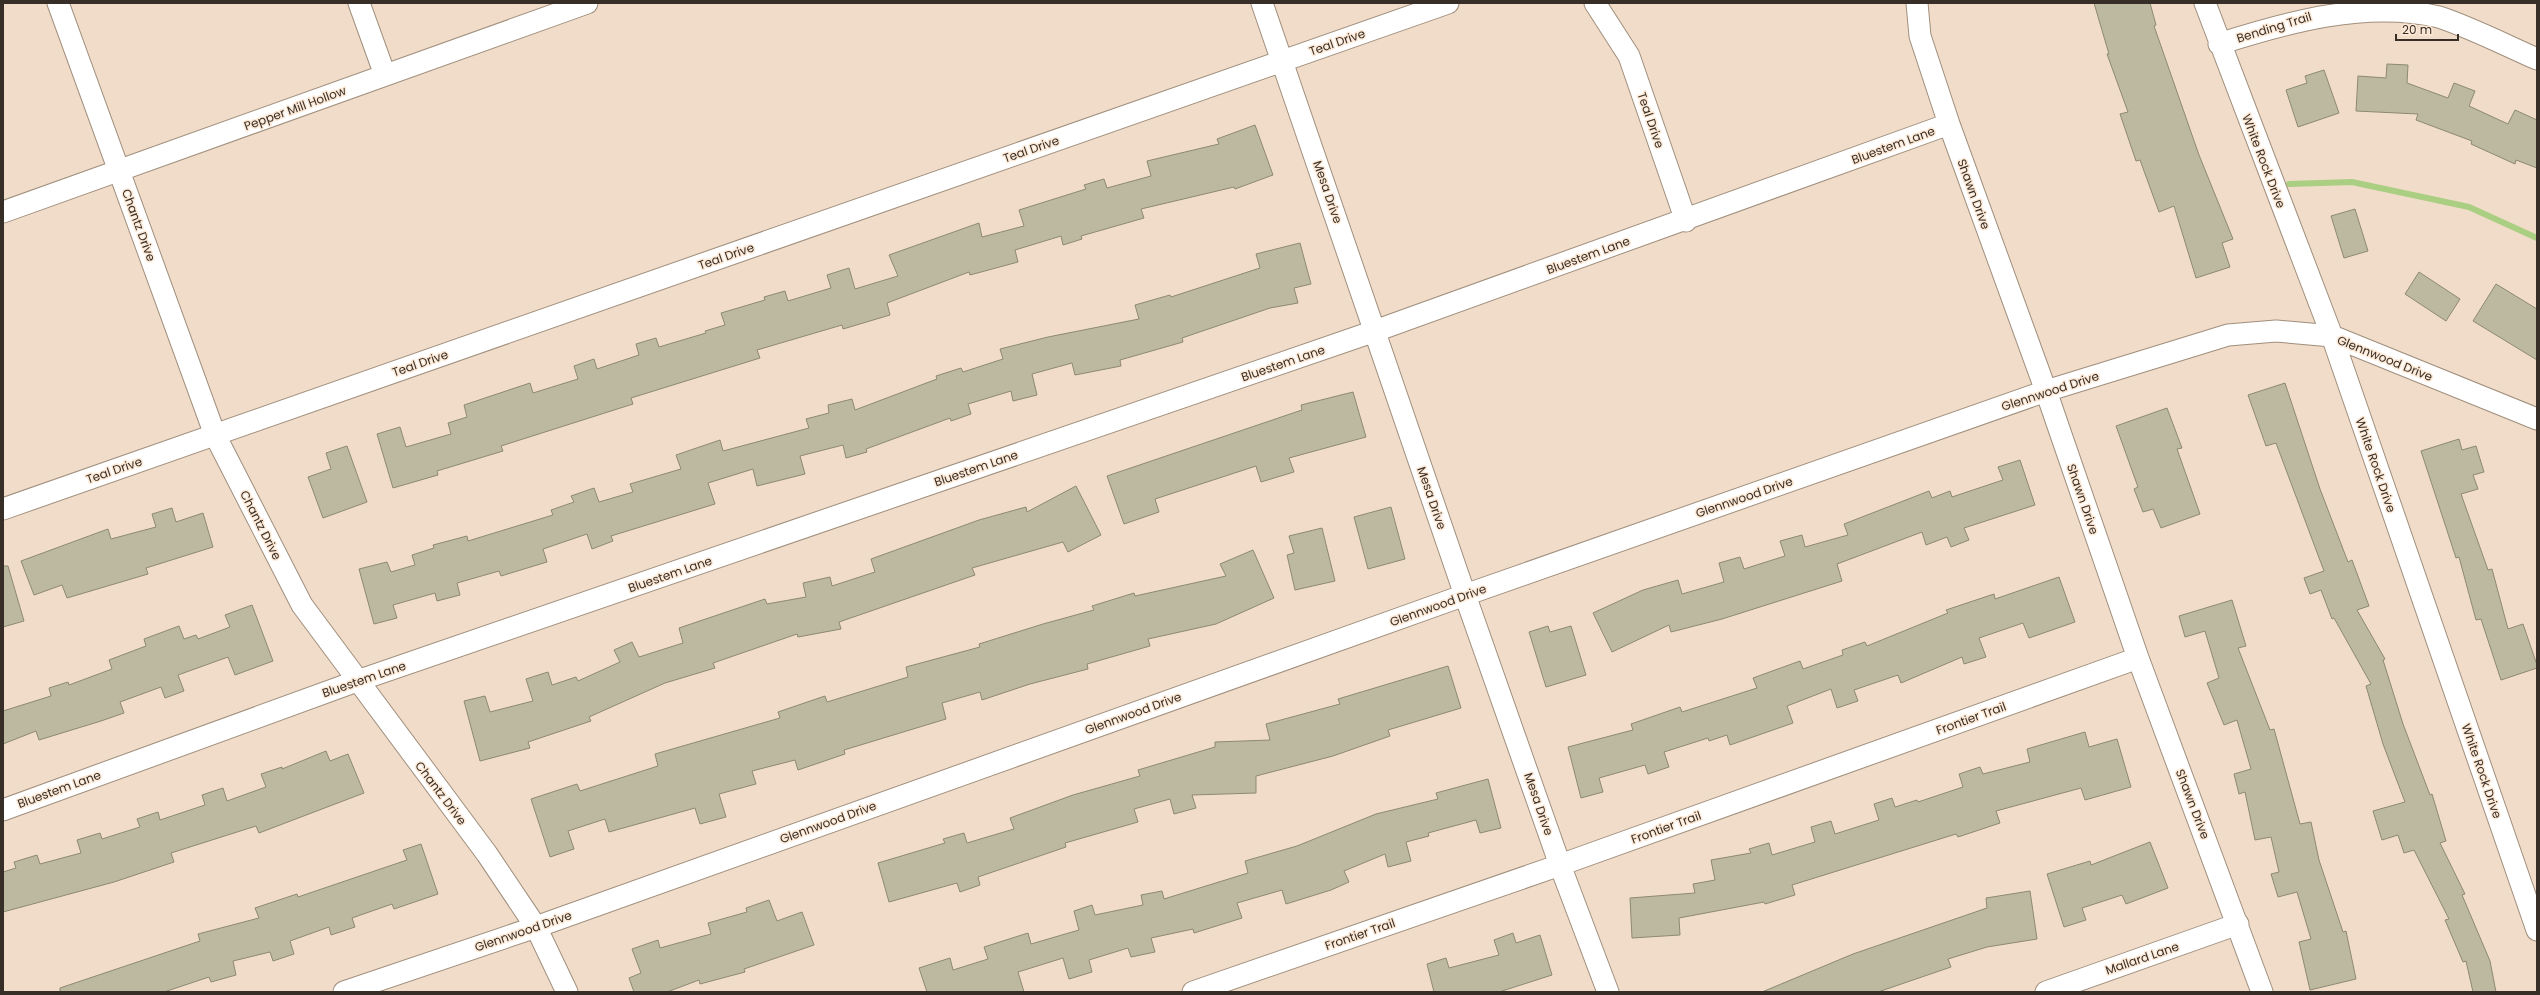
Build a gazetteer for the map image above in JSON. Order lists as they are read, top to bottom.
{
  "streets": {
    "street": [
      "Bending Trail",
      "Teal Drive",
      "Pepper Mill Hollow",
      "Bluestem Lane",
      "White Rock Drive",
      "Mesa Drive",
      "Shawn Drive",
      "Chantz Drive",
      "Glennwood Drive",
      "Frontier Trail",
      "Mallard Lane"
    ]
  },
  "crossings": [
    ["Bending Trail", "White Rock Drive"],
    ["Teal Drive", "Bluestem Lane"],
    ["Teal Drive", "Mesa Drive"],
    ["Teal Drive", "Chantz Drive"],
    ["Pepper Mill Hollow", "Chantz Drive"],
    ["Bluestem Lane", "Mesa Drive"],
    ["Bluestem Lane", "Shawn Drive"],
    ["Bluestem Lane", "Chantz Drive"],
    ["White Rock Drive", "Glennwood Drive"],
    ["Mesa Drive", "Glennwood Drive"],
    ["Mesa Drive", "Frontier Trail"],
    ["Shawn Drive", "Glennwood Drive"],
    ["Shawn Drive", "Frontier Trail"],
    ["Shawn Drive", "Mallard Lane"],
    ["Chantz Drive", "Glennwood Drive"]
  ],
  "scale_bar": "20 m"
}
